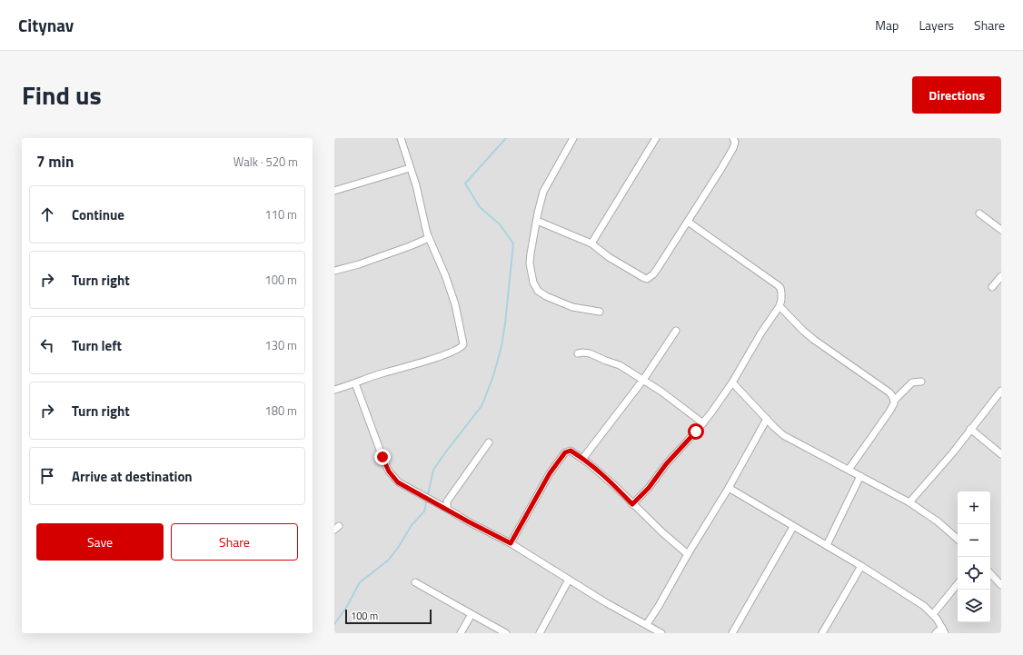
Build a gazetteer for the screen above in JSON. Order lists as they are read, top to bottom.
{
  "scale_bar": "100 m",
  "page": {
    "header": "Citynav",
    "nav": ["Map", "Layers", "Share"],
    "title": "Find us",
    "buttons": [
      "Directions",
      ["Save", "Share"]
    ],
    "heading": ["7 min", "Walk · 520 m"],
    "list": [
      ["Continue", "110 m"],
      ["Turn right", "100 m"],
      ["Turn left", "130 m"],
      ["Turn right", "180 m"],
      "Arrive at destination"
    ],
    "map_buttons": ["+", "−"],
    "scale": "100 m"
  }
}
